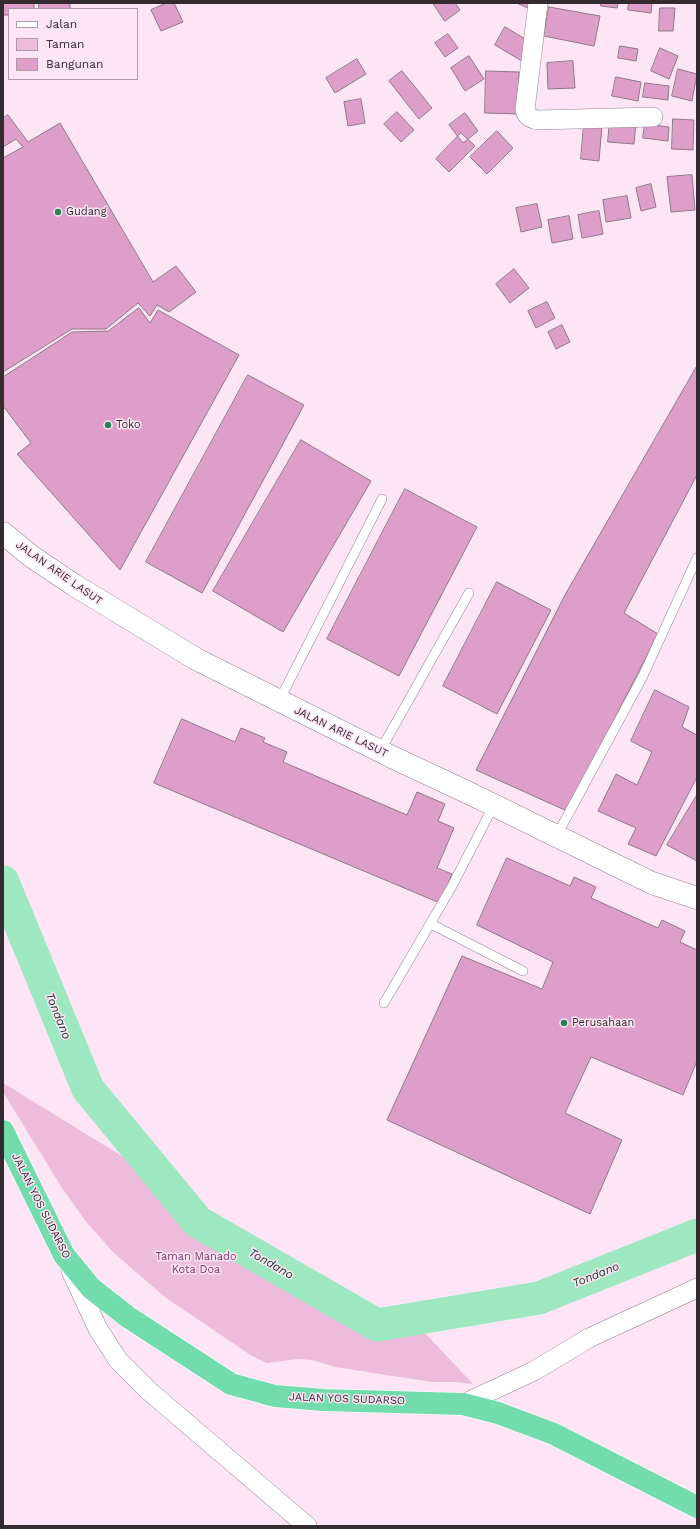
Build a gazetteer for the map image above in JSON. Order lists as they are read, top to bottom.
{
  "streets": {
    "highway": ["JALAN YOS SUDARSO"],
    "main road": ["JALAN ARIE LASUT"]
  },
  "water": ["Tondano"],
  "parks": ["Taman Manado Kota Doa"],
  "places": ["Gudang", "Toko", "Perusahaan"],
  "legend": ["Jalan", "Taman", "Bangunan"]
}
